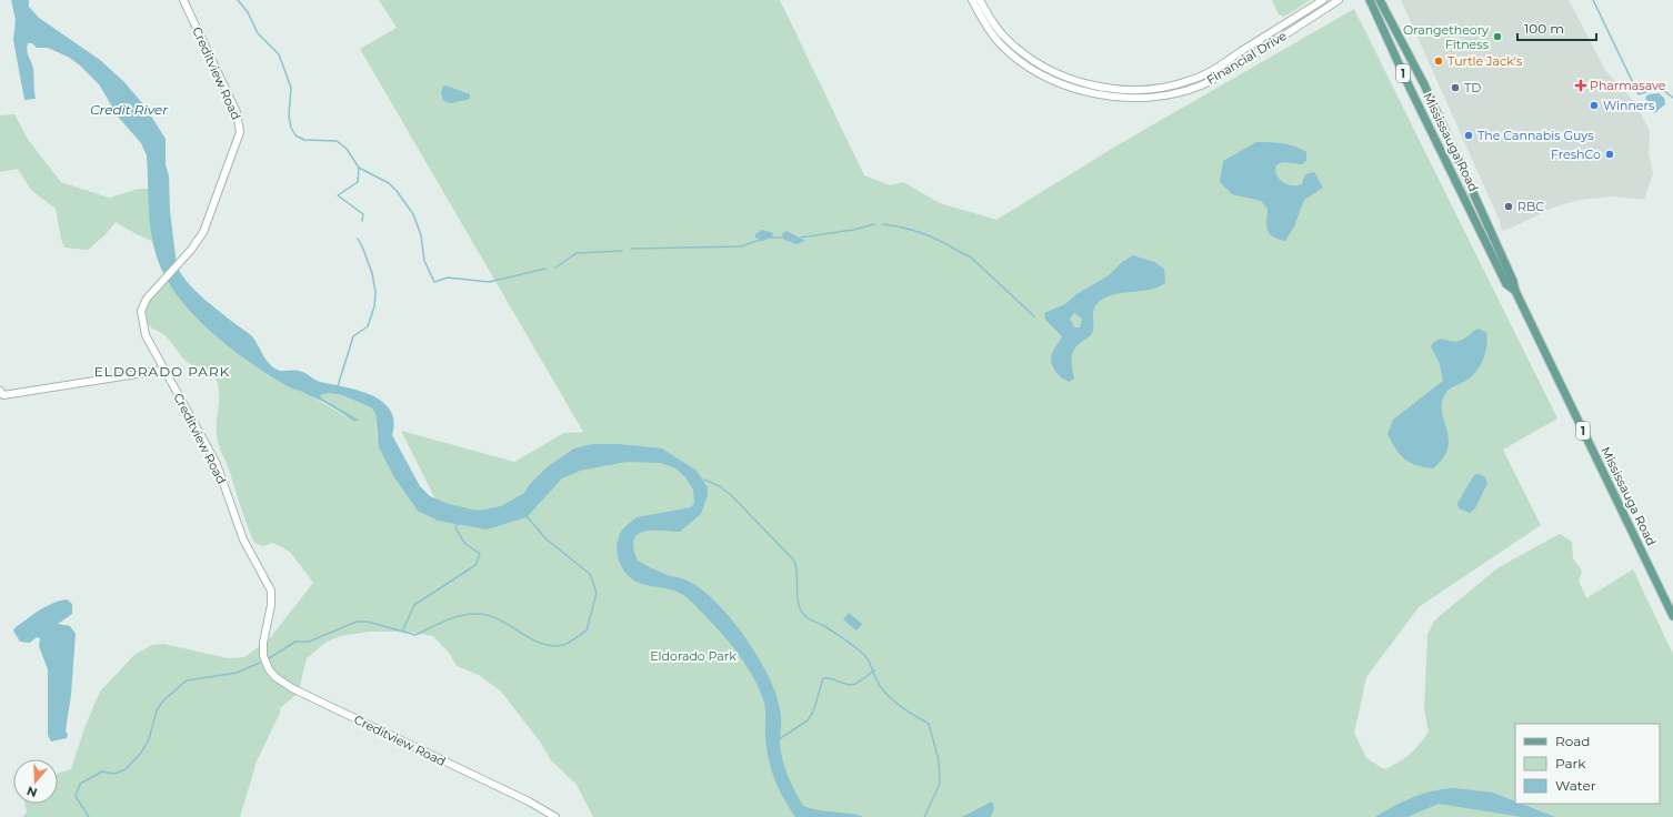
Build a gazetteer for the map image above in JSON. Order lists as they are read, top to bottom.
{
  "streets": {
    "main road": ["1", "Mississauga Road"],
    "street": ["Financial Drive", "Creditview Road"]
  },
  "districts": ["ELDORADO PARK"],
  "water": ["Credit River"],
  "parks": ["Eldorado Park"],
  "places": {
    "other": [
      "Orangetheory Fitness",
      "Turtle Jack's",
      "TD",
      "Winners",
      "The Cannabis Guys",
      "FreshCo",
      "RBC"
    ],
    "health": ["Pharmasave"]
  },
  "legend": ["Road", "Park", "Water"],
  "scale_bar": "100 m",
  "north": "bottom"
}
